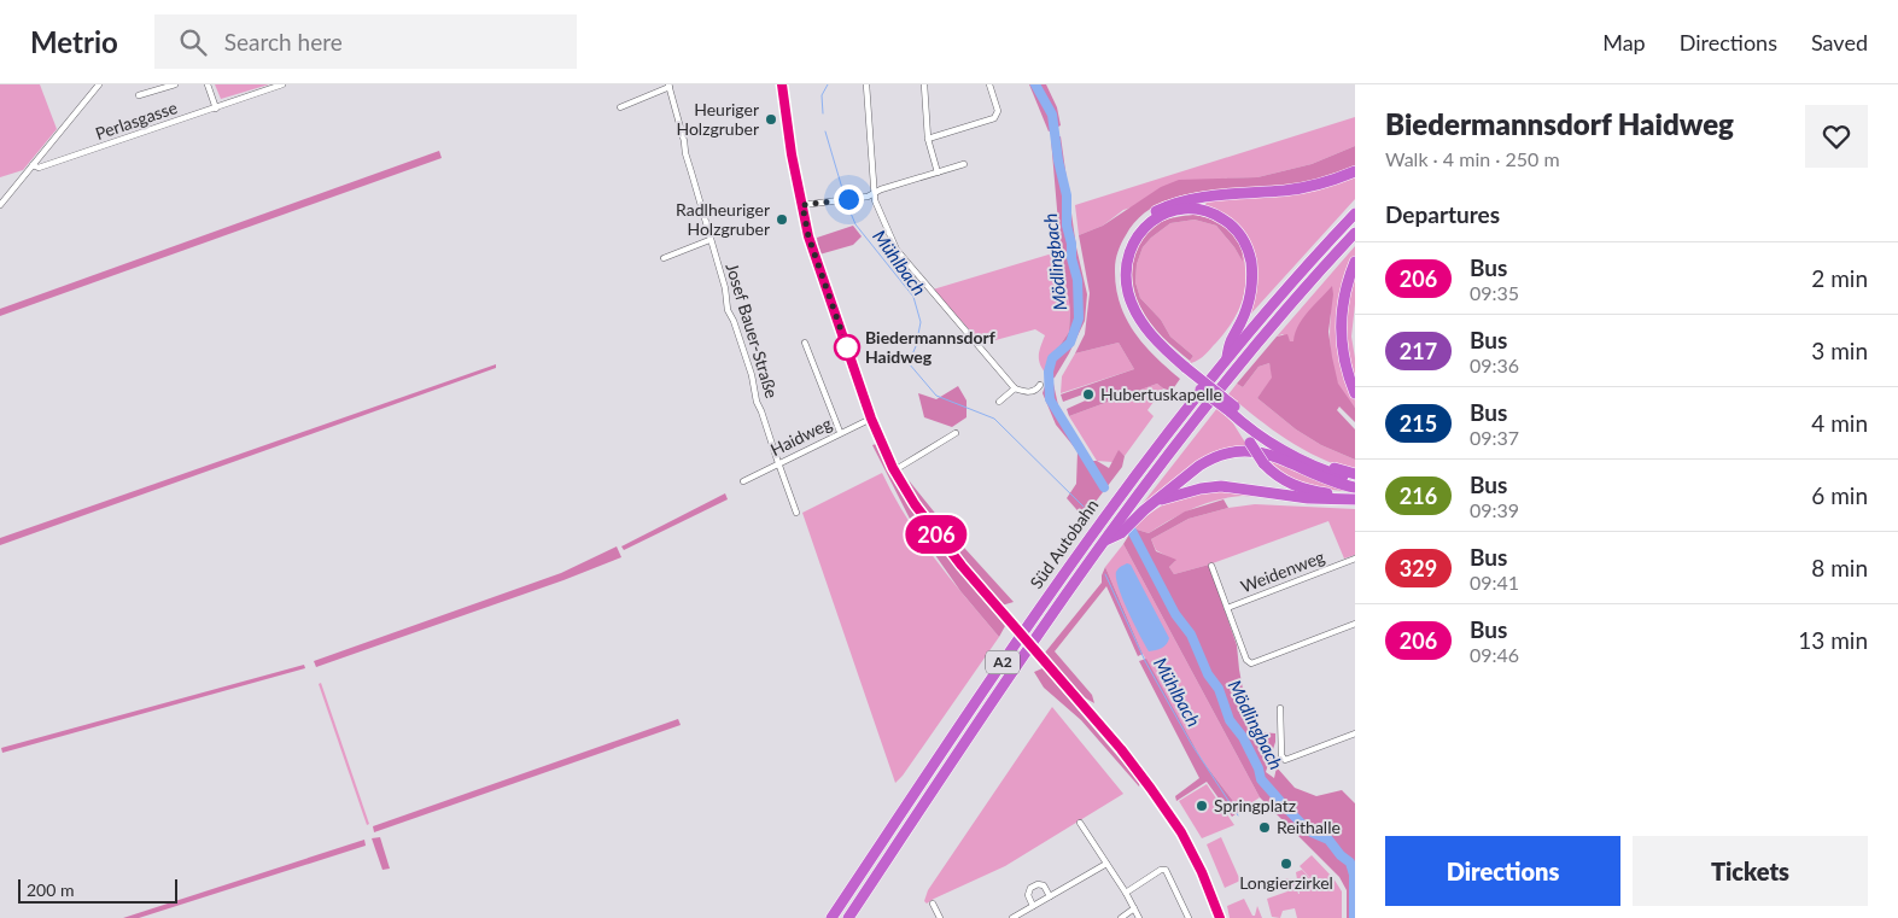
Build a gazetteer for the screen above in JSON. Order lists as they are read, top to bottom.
{
  "streets": {
    "highway": ["Süd Autobahn", "A2"],
    "street": [
      "Perlasgasse",
      "Josef Bauer-Straße",
      "Haidweg",
      "Weidenweg"
    ]
  },
  "crossings": [
    ["Josef Bauer-Straße", "Haidweg"]
  ],
  "water": ["Mödlingbach", "Mühlbach"],
  "places": [
    "Heuriger Holzgruber",
    "Radlheuriger Holzgruber",
    "Biedermannsdorf Haidweg",
    "Hubertuskapelle",
    "Springplatz",
    "Reithalle",
    "Longierzirkel"
  ],
  "lines": ["bus line 206"],
  "scale_bar": "200 m",
  "page": {
    "header": "Metrio",
    "search": "Search here",
    "nav": ["Map", "Directions", "Saved"],
    "on_map": "206",
    "heading": [
      ["Biedermannsdorf Haidweg", "Walk · 4 min · 250 m"],
      "Departures"
    ],
    "list": [
      {
        "mark": "206",
        "name": "Bus",
        "note": "09:35",
        "value": "2 min"
      },
      {
        "mark": "217",
        "name": "Bus",
        "note": "09:36",
        "value": "3 min"
      },
      {
        "mark": "215",
        "name": "Bus",
        "note": "09:37",
        "value": "4 min"
      },
      {
        "mark": "216",
        "name": "Bus",
        "note": "09:39",
        "value": "6 min"
      },
      {
        "mark": "329",
        "name": "Bus",
        "note": "09:41",
        "value": "8 min"
      },
      {
        "mark": "206",
        "name": "Bus",
        "note": "09:46",
        "value": "13 min"
      }
    ],
    "buttons": ["Directions", "Tickets"],
    "scale": "200 m"
  }
}
